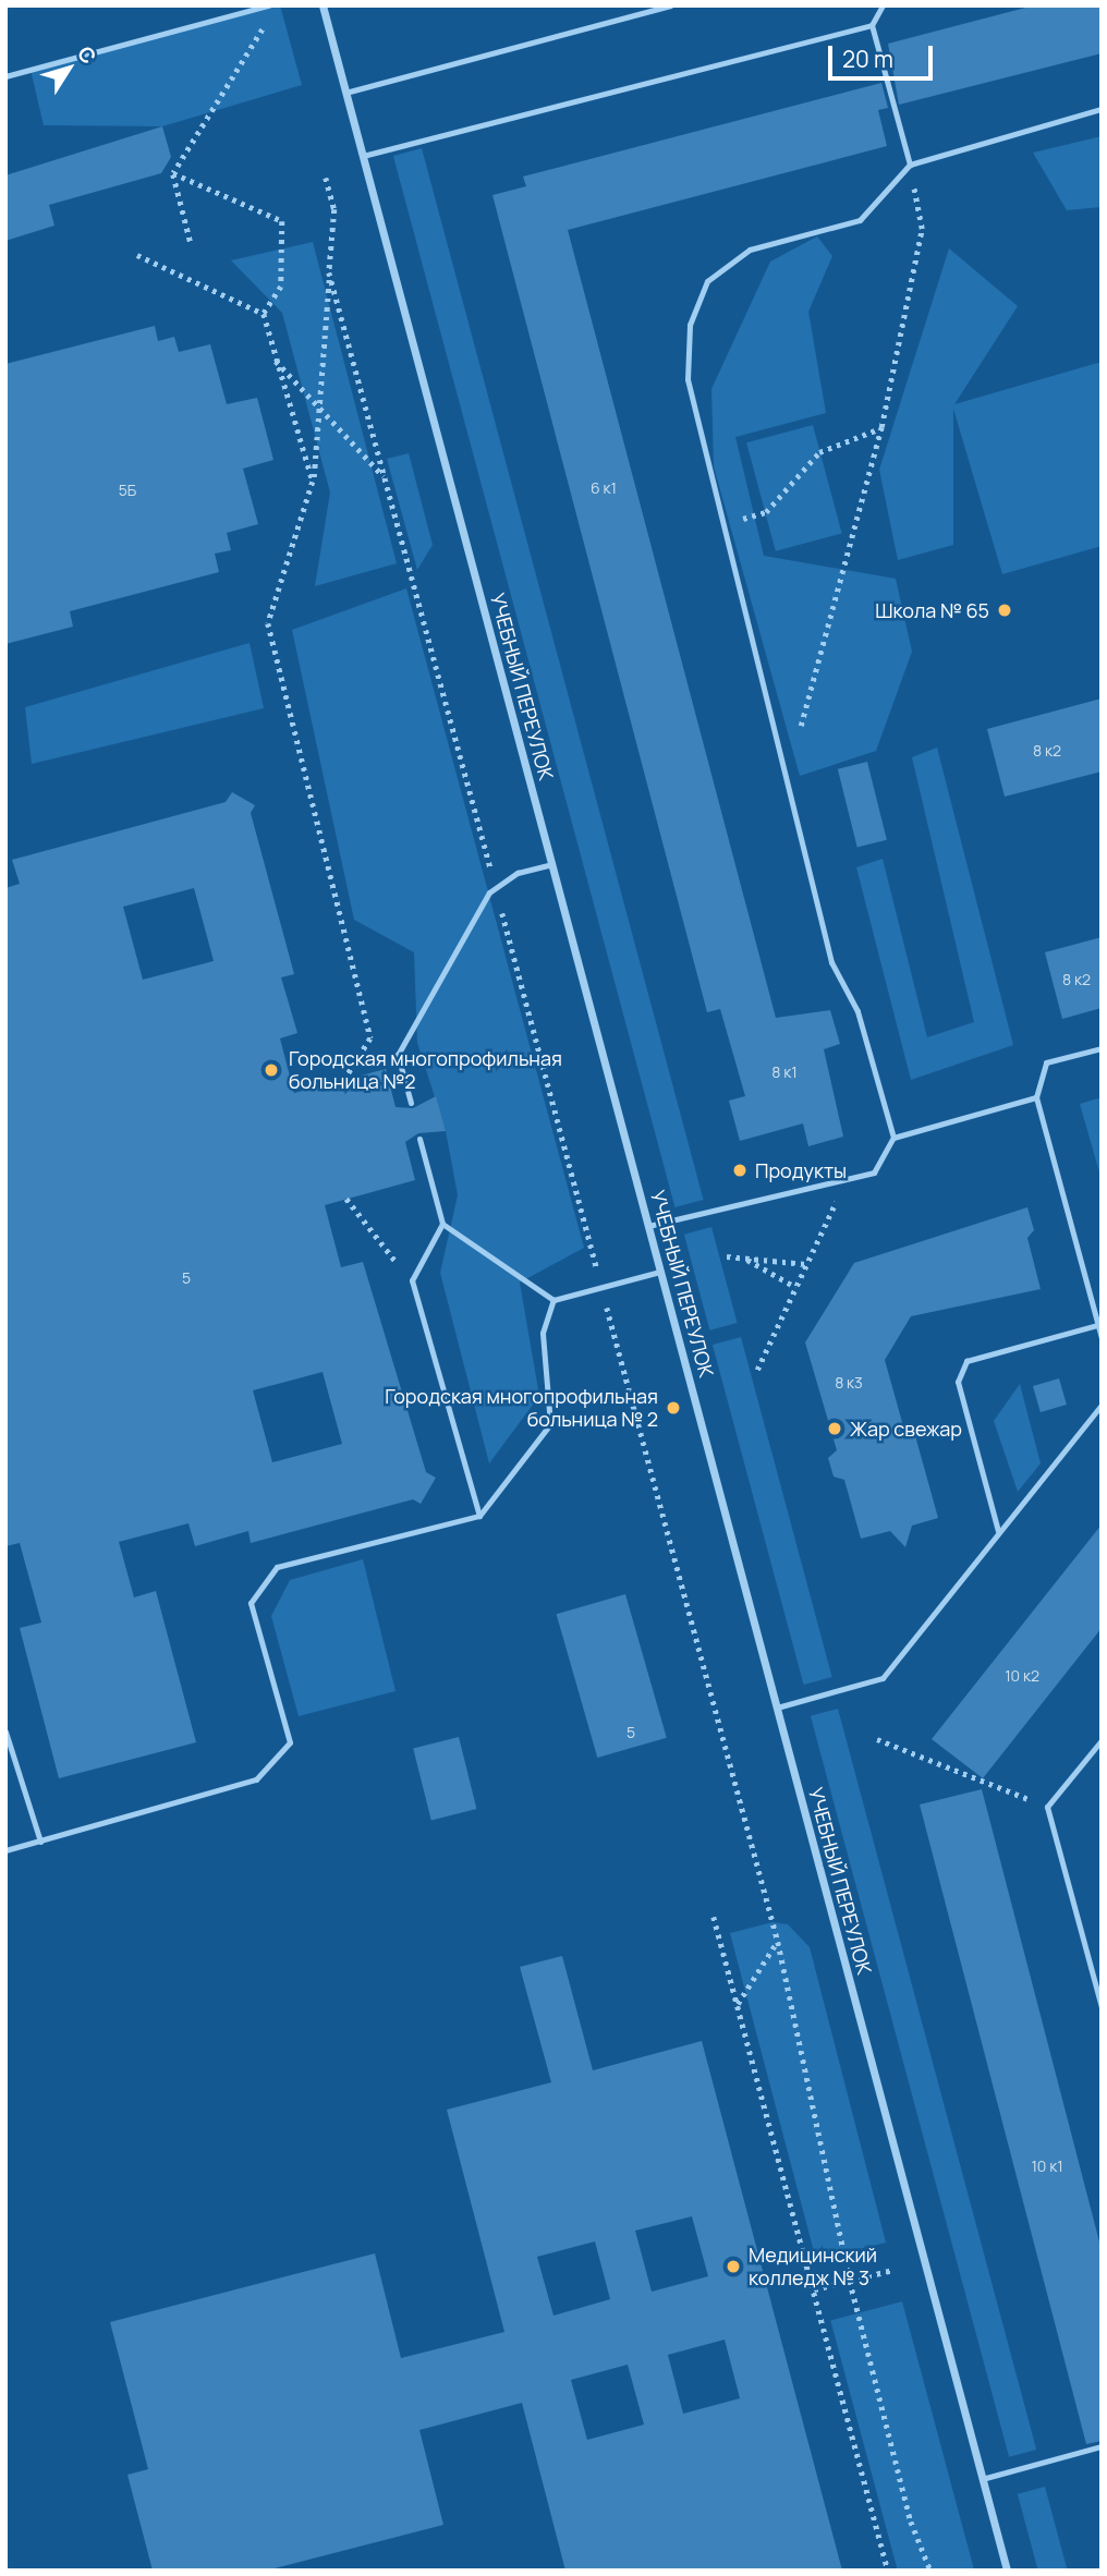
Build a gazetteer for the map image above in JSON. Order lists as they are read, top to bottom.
{
  "streets": {
    "street": ["УЧЕБНЫЙ ПЕРЕУЛОК"]
  },
  "places": [
    "Школа № 65",
    "Городская многопрофильная больница №2",
    "Продукты",
    "Городская многопрофильная больница № 2",
    "Жар свежар",
    "Медицинский колледж № 3"
  ],
  "house_numbers": [
    "6 к1",
    "5Б",
    "8 к2",
    "8 к2",
    "8 к1",
    "5",
    "8 к3",
    "10 к2",
    "5",
    "10 к1"
  ],
  "scale_bar": "20 m",
  "north": "top right"
}
